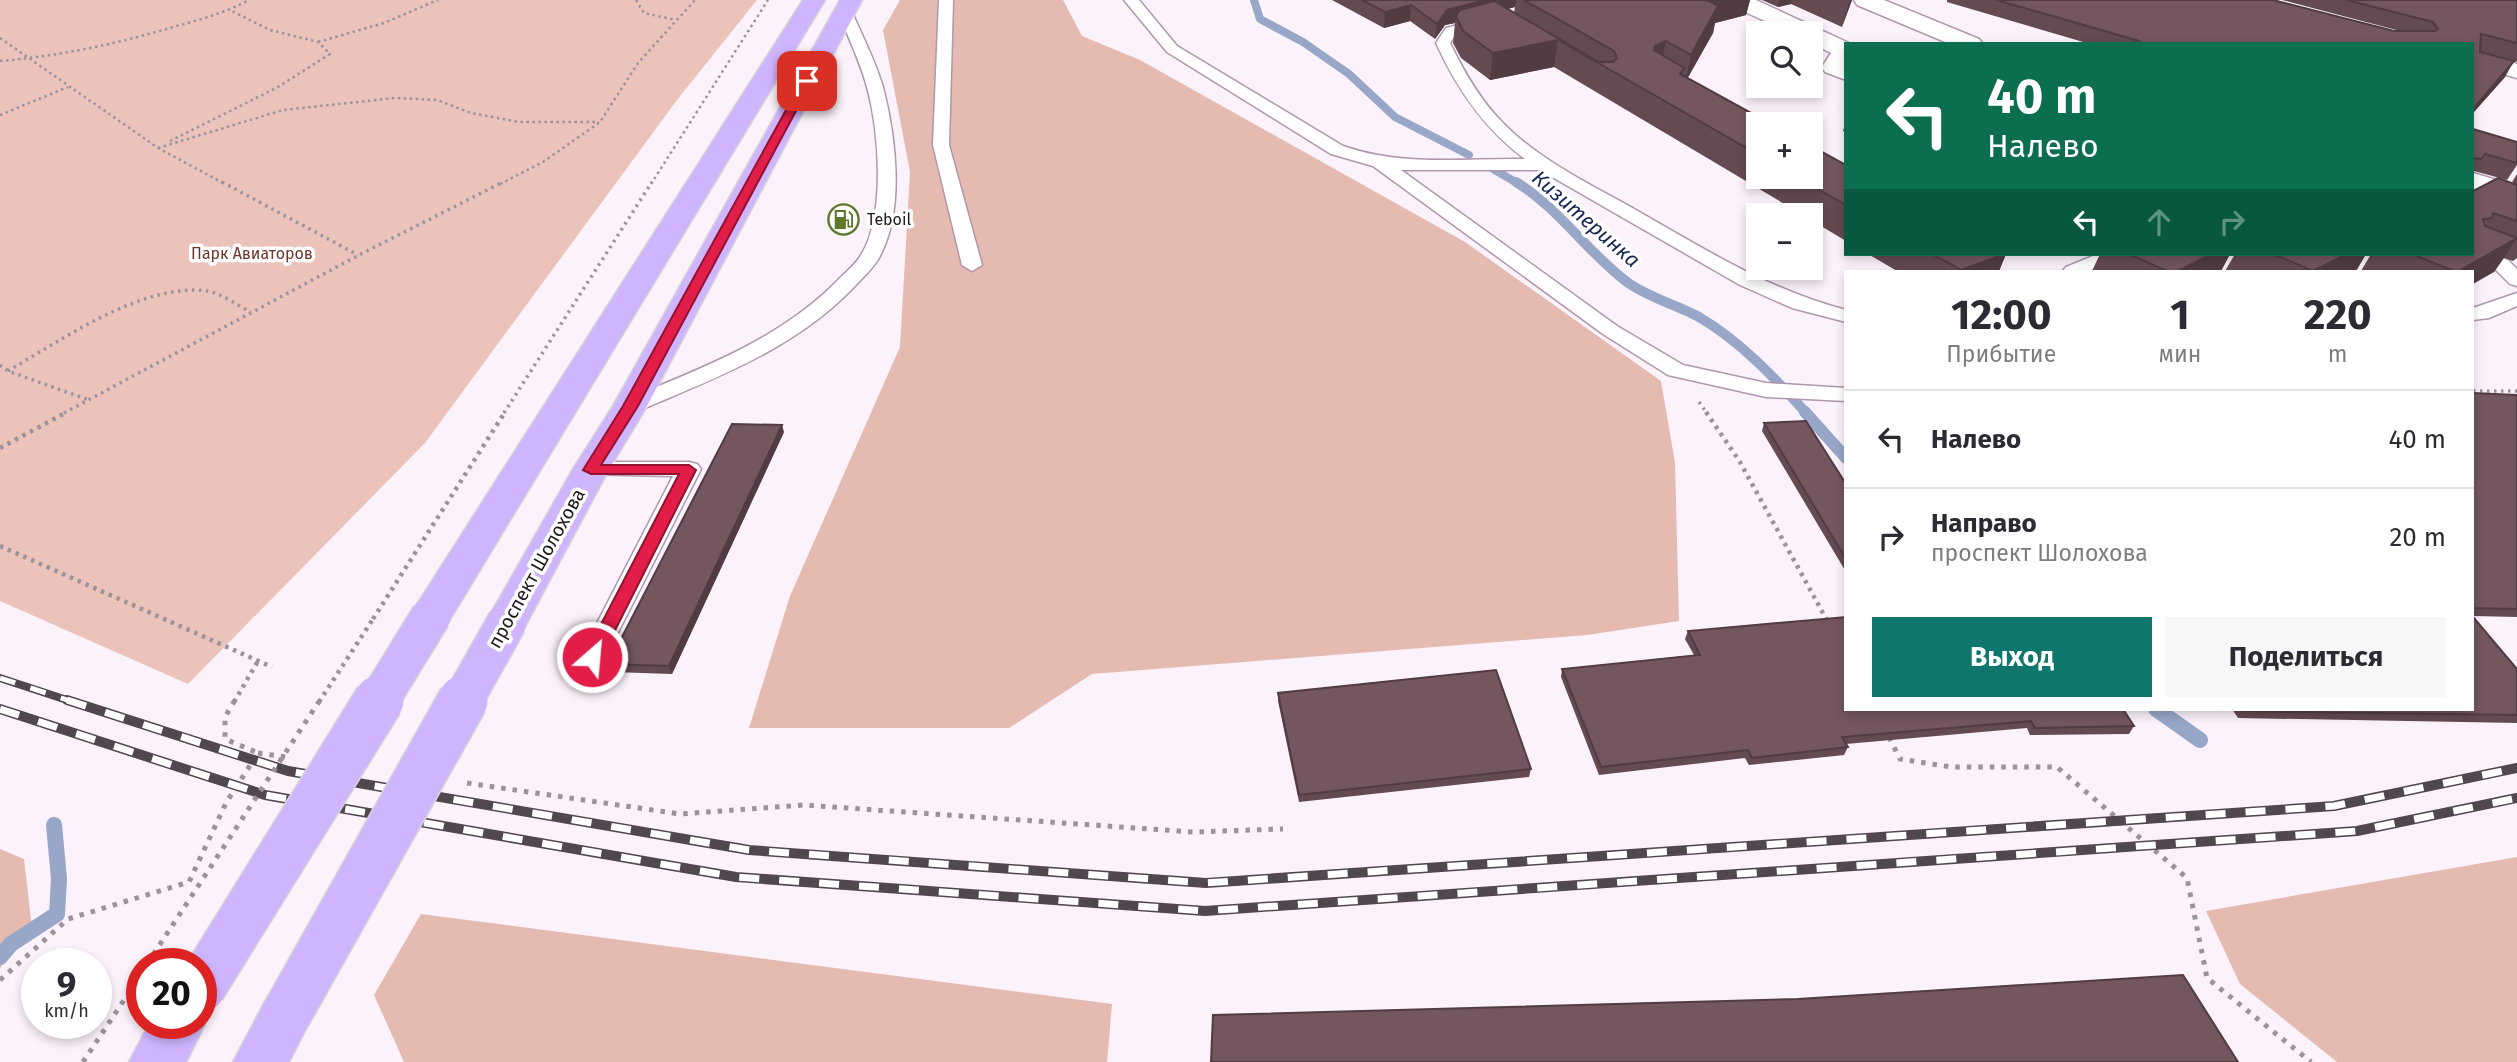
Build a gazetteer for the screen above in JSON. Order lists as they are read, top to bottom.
{
  "streets": {
    "main road": ["проспект Шолохова"]
  },
  "water": ["Кизитеринка"],
  "parks": ["Парк Авиаторов"],
  "places": {
    "fuel station": ["Teboil"]
  },
  "page": {
    "map_buttons": ["+", "−"],
    "turn": ["40 m", "Налево"],
    "eta": [
      "12:00",
      "Прибытие",
      "1",
      "мин",
      "220",
      "m"
    ],
    "list": [
      {
        "name": "Налево",
        "value": "40 m"
      },
      {
        "name": "Направо",
        "note": "проспект Шолохова",
        "value": "20 m"
      }
    ],
    "buttons": ["Выход", "Поделиться"],
    "speed": "9 km/h",
    "limit": "20"
  }
}
